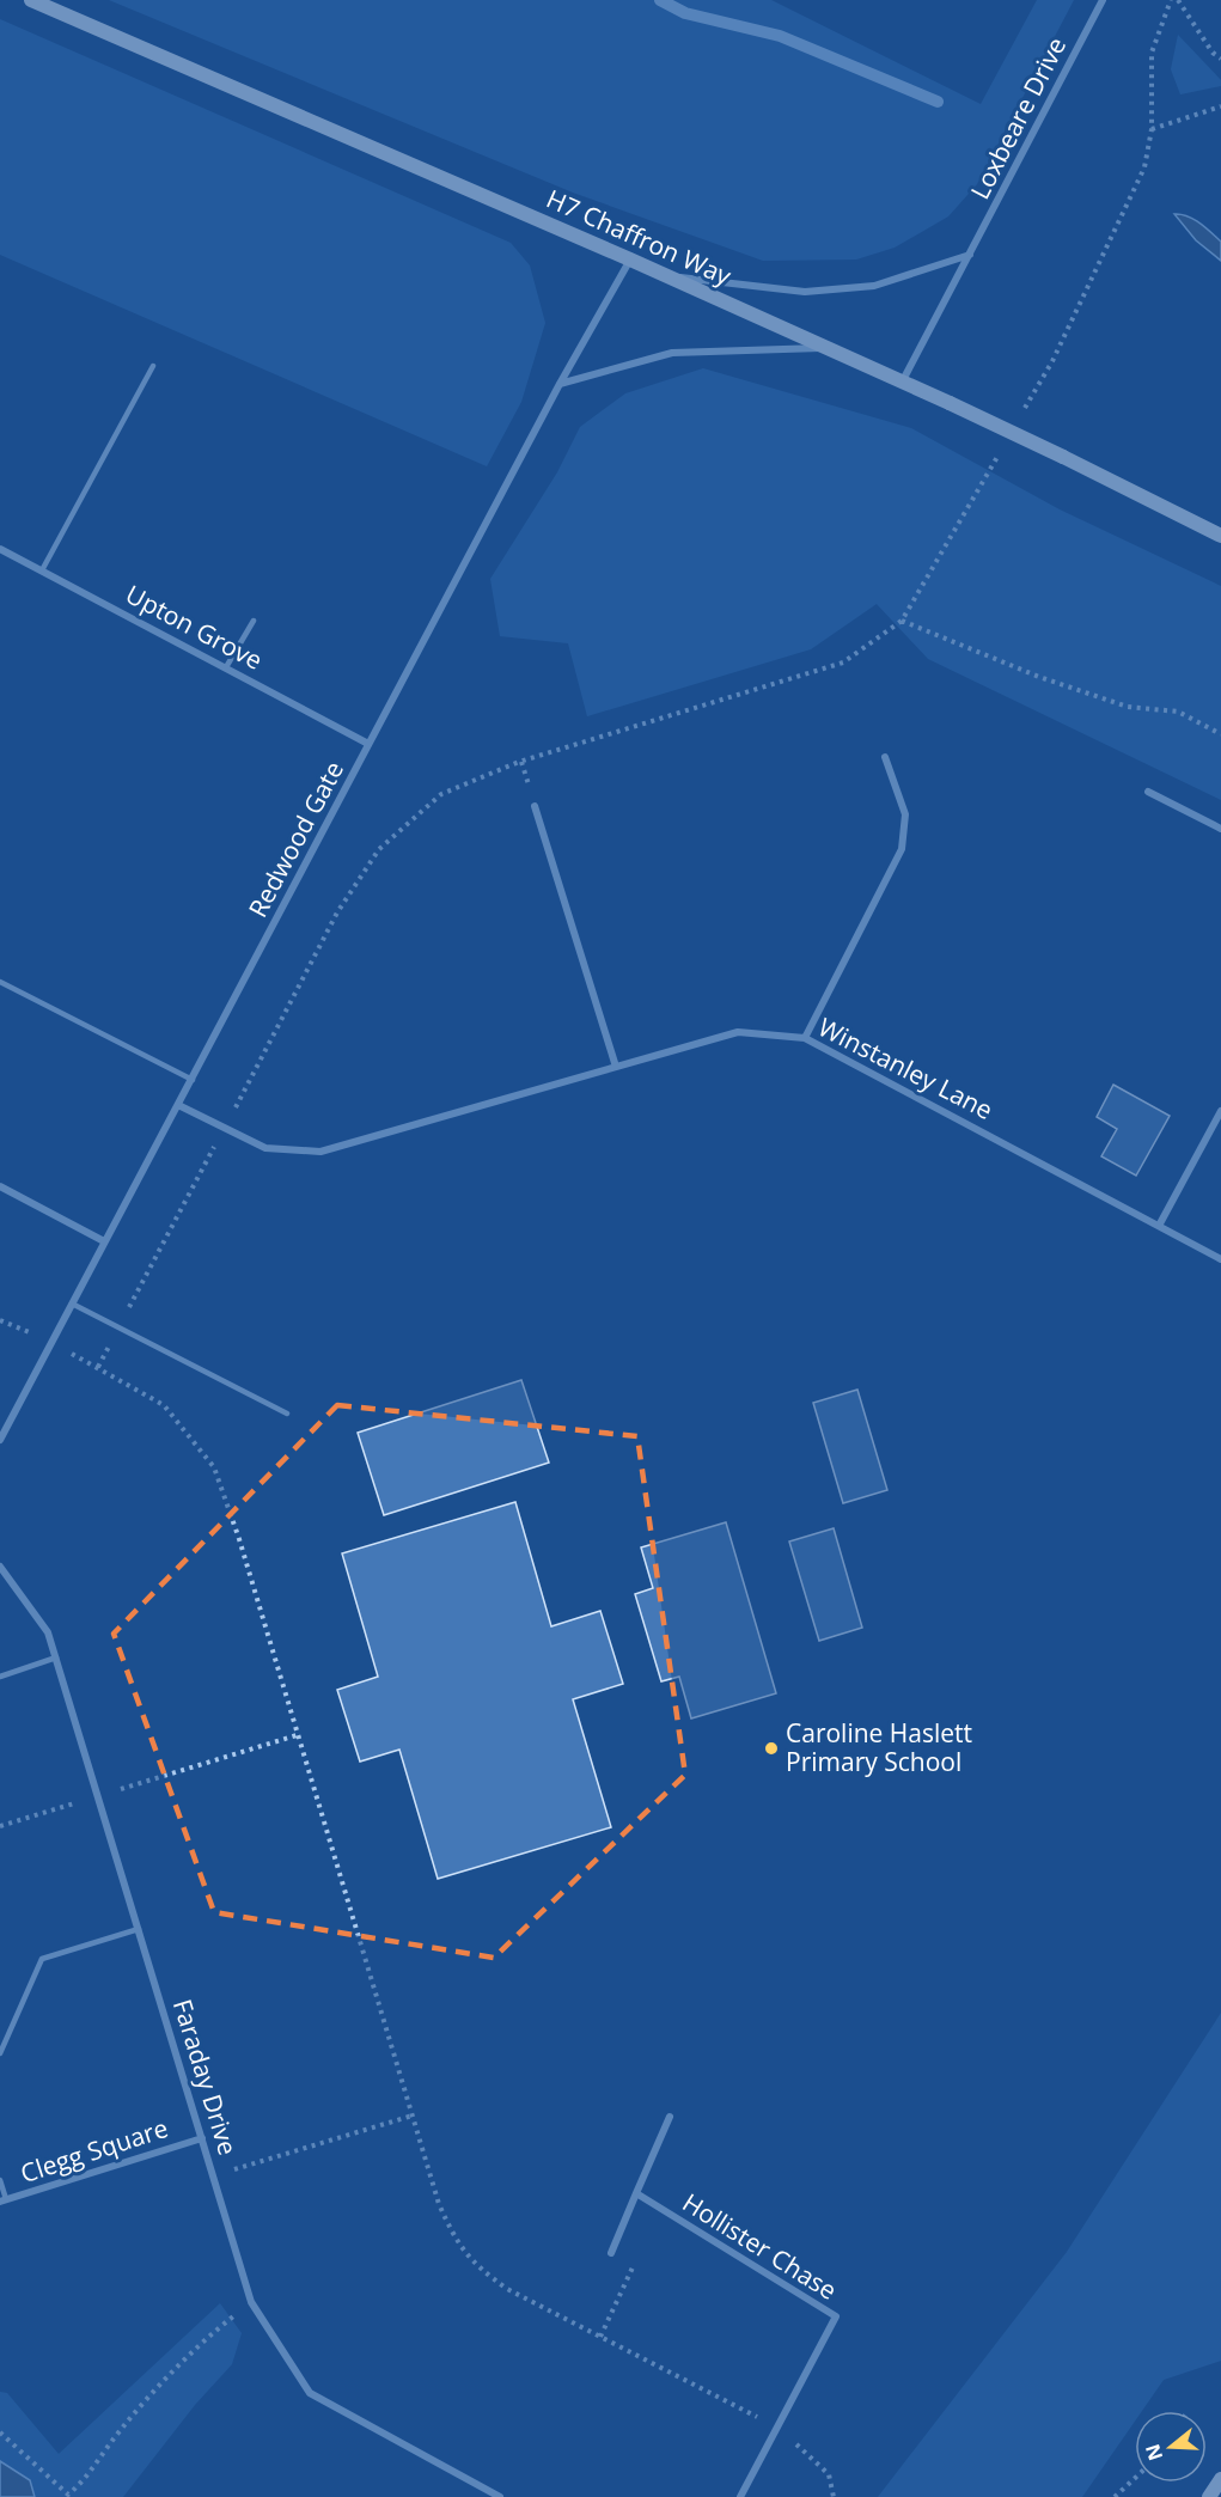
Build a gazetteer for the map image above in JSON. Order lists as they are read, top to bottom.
{
  "streets": {
    "street": [
      "Loxbeare Drive",
      "H7 Chaffron Way",
      "Upton Grove",
      "Redwood Gate",
      "Winstanley Lane",
      "Faraday Drive",
      "Clegg Square",
      "Hollister Chase"
    ]
  },
  "crossings": [
    ["Loxbeare Drive", "H7 Chaffron Way"],
    ["H7 Chaffron Way", "Redwood Gate"],
    ["Upton Grove", "Redwood Gate"],
    ["Redwood Gate", "Winstanley Lane"],
    ["Faraday Drive", "Clegg Square"]
  ],
  "places": ["Caroline Haslett Primary School"],
  "north": "left"
}
